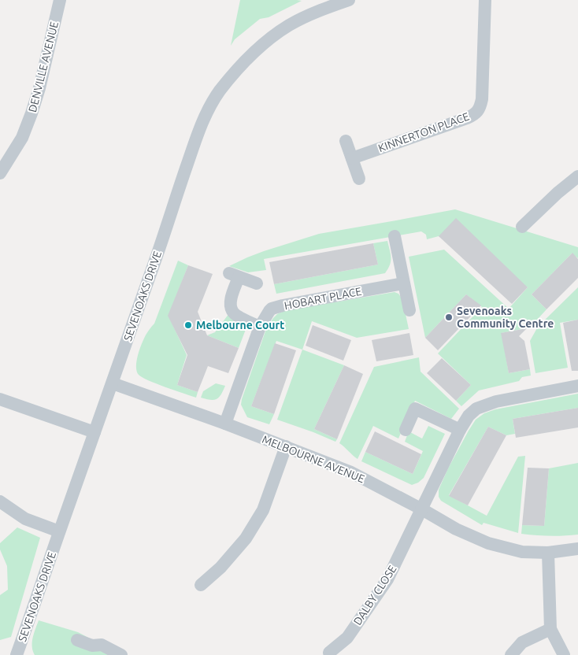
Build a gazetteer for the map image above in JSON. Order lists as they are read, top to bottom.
{
  "streets": {
    "street": [
      "DENVILLE AVENUE",
      "KINNERTON PLACE",
      "SEVENOAKS DRIVE",
      "HOBART PLACE",
      "MELBOURNE AVENUE",
      "DALBY CLOSE"
    ]
  },
  "crossings": [
    ["SEVENOAKS DRIVE", "MELBOURNE AVENUE"],
    ["HOBART PLACE", "MELBOURNE AVENUE"],
    ["MELBOURNE AVENUE", "DALBY CLOSE"]
  ],
  "places": ["Sevenoaks Community Centre", "Melbourne Court"]
}
